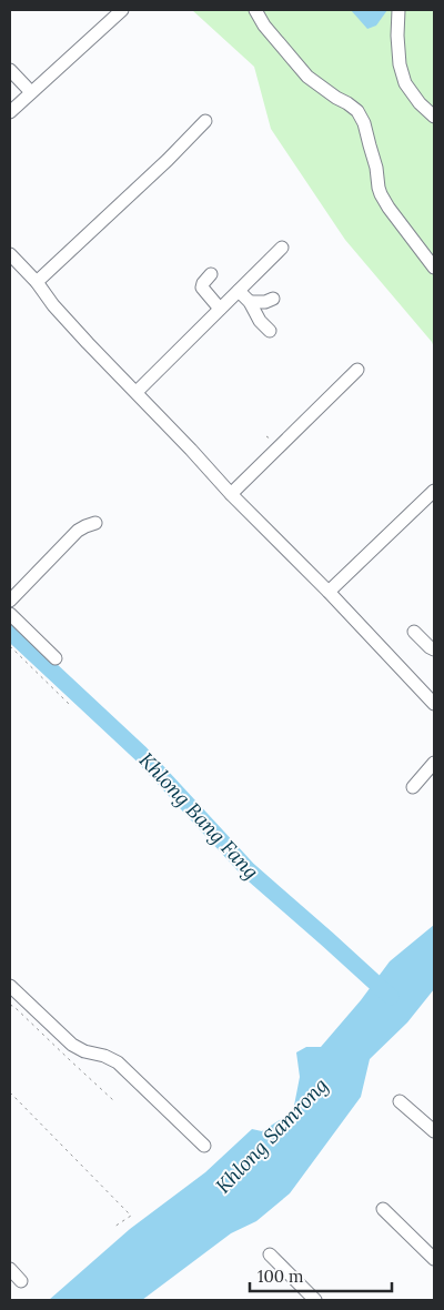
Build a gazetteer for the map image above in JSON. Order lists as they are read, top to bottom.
{
  "water": ["Khlong Bang Fang", "Khlong Samrong"],
  "scale_bar": "100 m"
}
